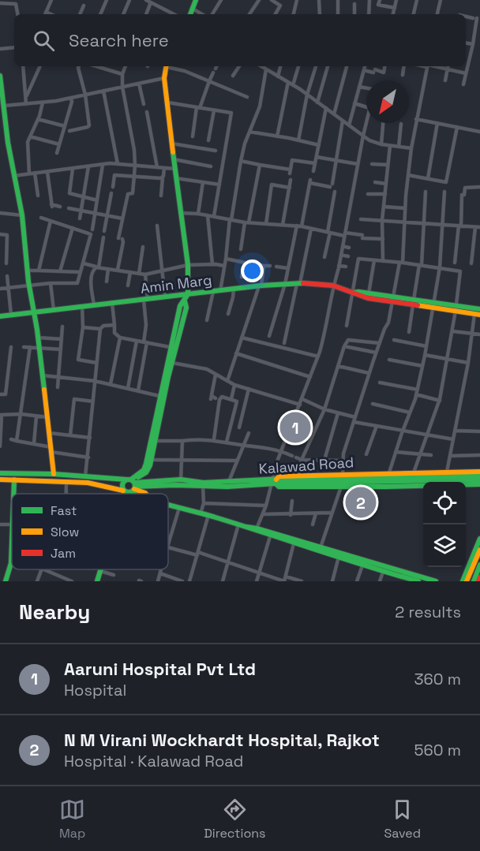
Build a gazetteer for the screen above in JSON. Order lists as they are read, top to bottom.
{
  "streets": {
    "main road": ["Amin Marg", "Kalawad Road"]
  },
  "legend": ["Fast", "Slow", "Jam"],
  "north": "bottom left",
  "page": {
    "search": "Search here",
    "pins": ["1", "2"],
    "heading": ["Nearby", "2 results"],
    "list": [
      {
        "mark": "1",
        "name": "Aaruni Hospital Pvt Ltd",
        "note": "Hospital",
        "value": "360 m"
      },
      {
        "mark": "2",
        "name": "N M Virani Wockhardt Hospital, Rajkot",
        "note": "Hospital · Kalawad Road",
        "value": "560 m"
      }
    ],
    "nav": ["Map", "Directions", "Saved"]
  }
}
